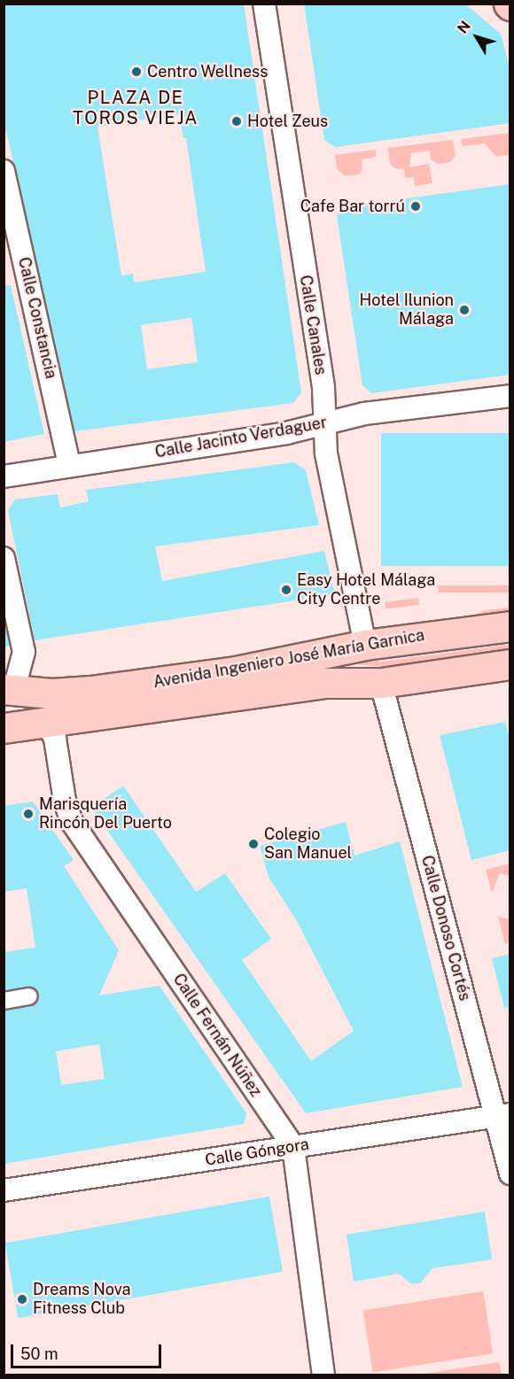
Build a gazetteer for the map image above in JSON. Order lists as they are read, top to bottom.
{
  "streets": {
    "main road": ["Avenida Ingeniero José María Garnica"],
    "street": [
      "Calle Constancia",
      "Calle Canales",
      "Calle Jacinto Verdaguer",
      "Calle Donoso Cortés",
      "Calle Fernán Núñez",
      "Calle Góngora"
    ]
  },
  "crossings": [
    ["Calle Constancia", "Calle Jacinto Verdaguer"],
    ["Calle Canales", "Calle Jacinto Verdaguer"],
    ["Calle Canales", "Avenida Ingeniero José María Garnica"],
    ["Avenida Ingeniero José María Garnica", "Calle Donoso Cortés"],
    ["Avenida Ingeniero José María Garnica", "Calle Fernán Núñez"],
    ["Calle Donoso Cortés", "Calle Góngora"],
    ["Calle Fernán Núñez", "Calle Góngora"]
  ],
  "districts": ["PLAZA DE TOROS VIEJA"],
  "places": [
    "Centro Wellness",
    "Hotel Zeus",
    "Cafe Bar torrú",
    "Hotel Ilunion Málaga",
    "Easy Hotel Málaga City Centre",
    "Marisquería Rincón Del Puerto",
    "Colegio San Manuel",
    "Dreams Nova Fitness Club"
  ],
  "scale_bar": "50 m",
  "north": "top left"
}
